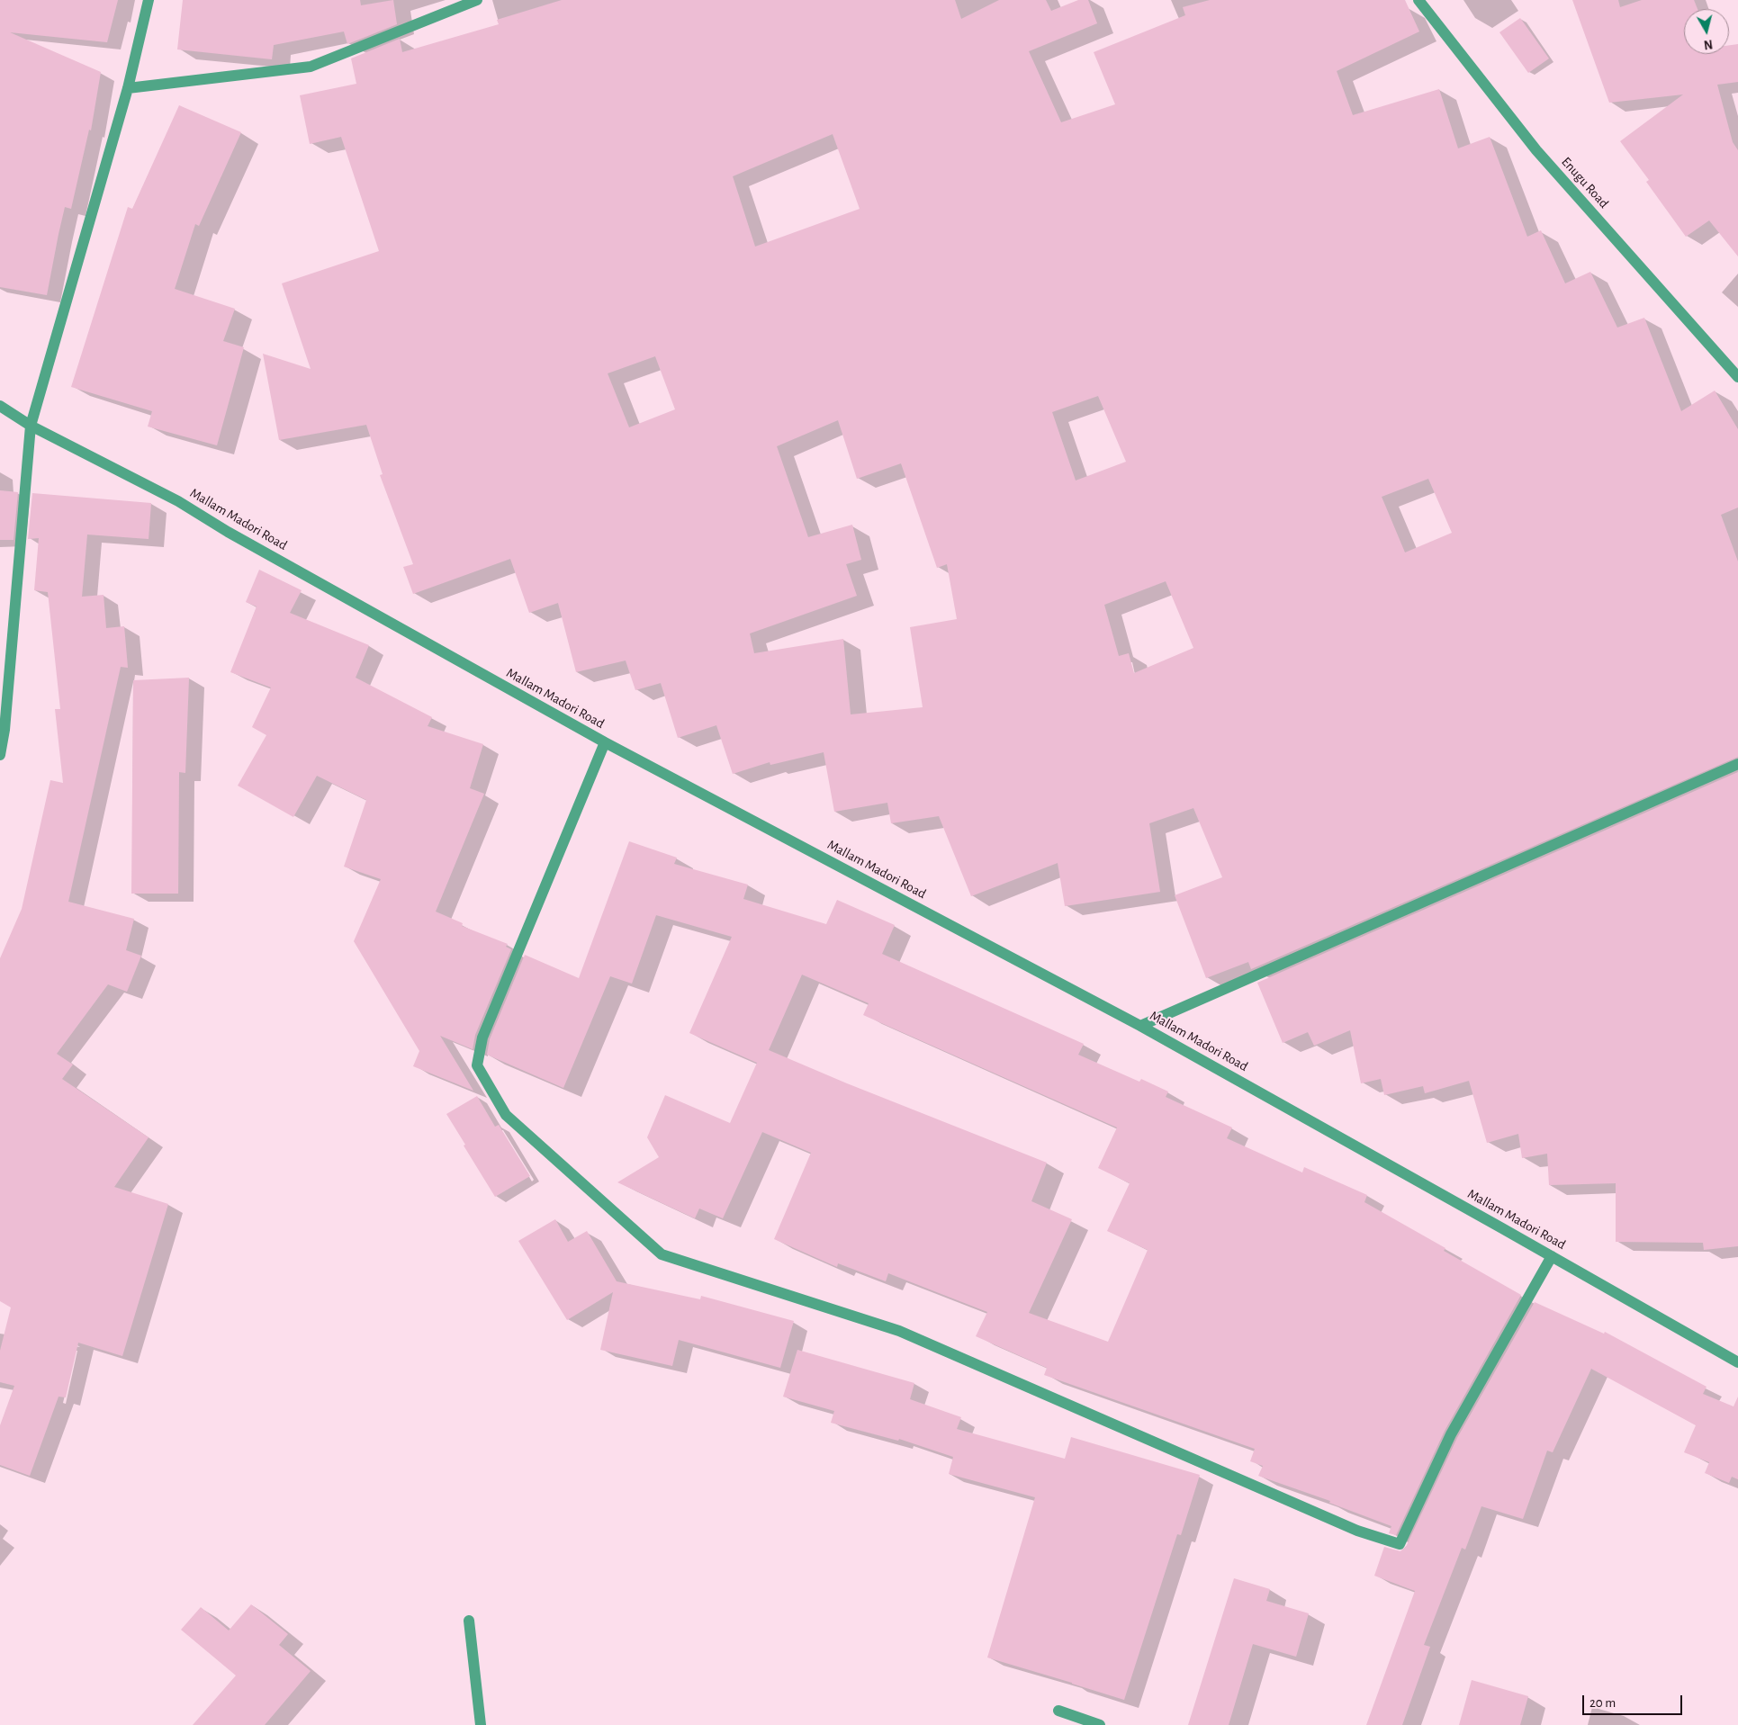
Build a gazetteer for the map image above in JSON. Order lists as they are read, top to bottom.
{
  "streets": {
    "street": ["Enugu Road", "Mallam Madori Road"]
  },
  "scale_bar": "20 m",
  "north": "bottom"
}
